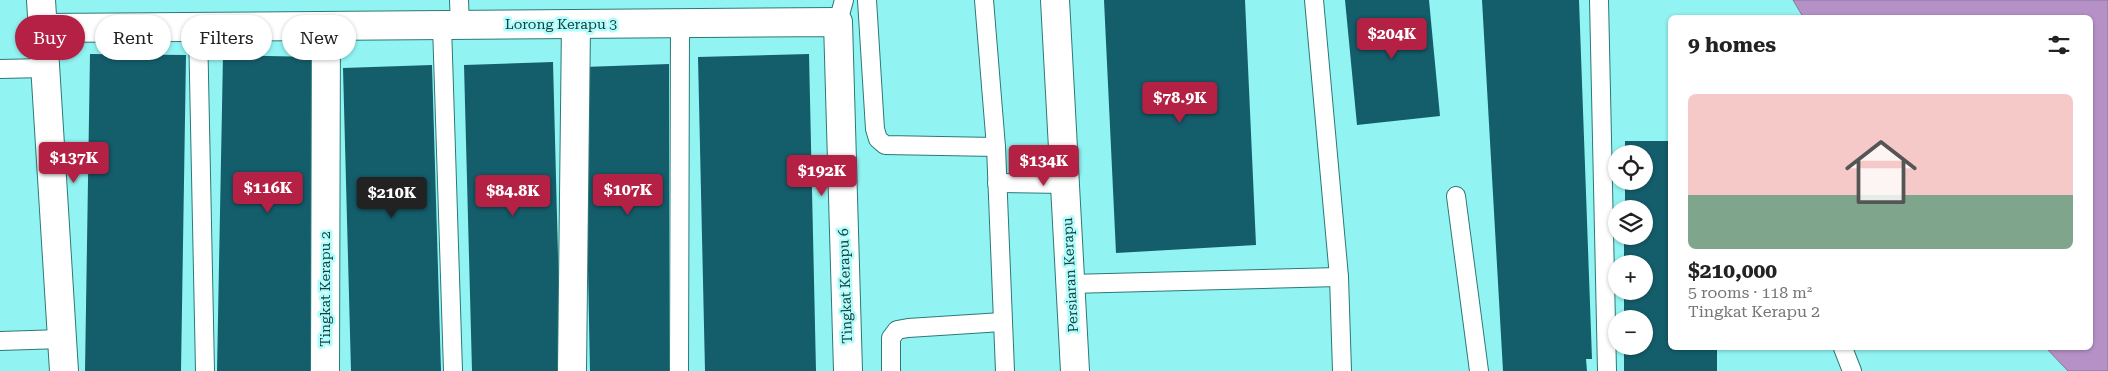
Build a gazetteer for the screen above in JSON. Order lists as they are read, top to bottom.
{
  "streets": {
    "street": [
      "Lorong Kerapu 3",
      "Persiaran Kerapu",
      "Tingkat Kerapu 6",
      "Tingkat Kerapu 2"
    ]
  },
  "crossings": [
    ["Lorong Kerapu 3", "Tingkat Kerapu 6"]
  ],
  "page": {
    "chip": [
      "Buy",
      "Rent",
      "Filters",
      "New"
    ],
    "heading": "9 homes",
    "price": [
      "$204K",
      "$78.9K",
      "$137K",
      "$134K",
      "$192K",
      "$116K",
      "$107K",
      "$84.8K",
      "$210K"
    ],
    "list": [
      {
        "name": "$210,000",
        "note": "5 rooms · 118 m² · Tingkat Kerapu 2"
      }
    ],
    "map_buttons": ["+", "−"]
  }
}
